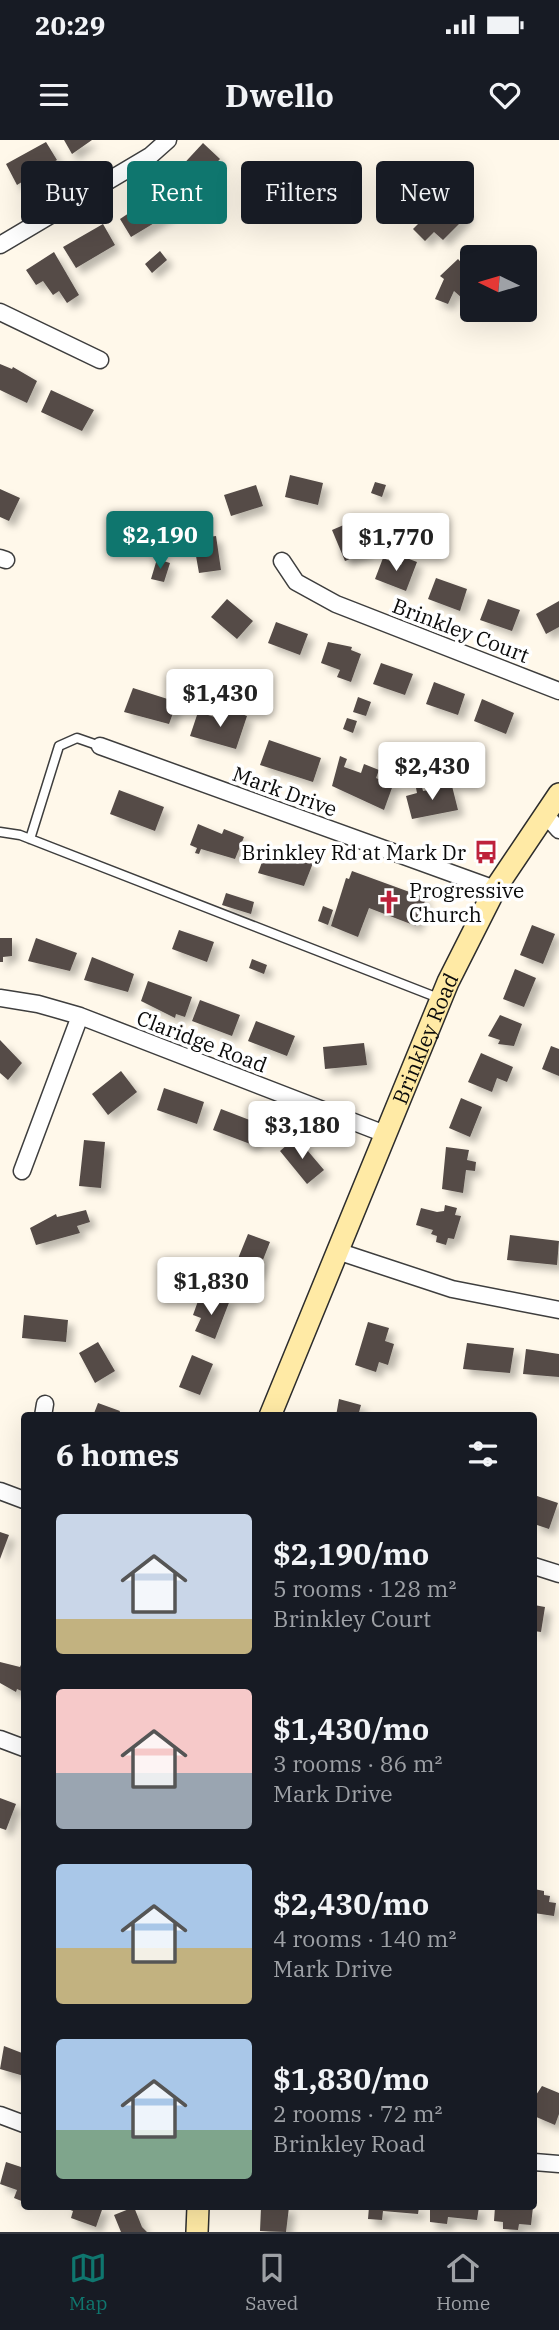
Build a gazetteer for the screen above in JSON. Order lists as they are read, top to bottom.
{
  "streets": {
    "main road": ["Brinkley Road"],
    "street": ["Brinkley Court", "Mark Drive", "Claridge Road"]
  },
  "crossings": [
    ["Mark Drive", "Brinkley Road"],
    ["Brinkley Road", "Claridge Road"]
  ],
  "places": {
    "bus stop": ["Brinkley Rd at Mark Dr"],
    "church": ["Progressive Church"]
  },
  "north": "left",
  "page": {
    "status": "20:29",
    "header": "Dwello",
    "chip": [
      "Buy",
      "Rent",
      "Filters",
      "New"
    ],
    "price": [
      "$2,190",
      "$1,770",
      "$1,430",
      "$2,430",
      "$3,180",
      "$1,830"
    ],
    "heading": "6 homes",
    "list": [
      {
        "name": "$2,190/mo",
        "note": "5 rooms · 128 m² · Brinkley Court"
      },
      {
        "name": "$1,430/mo",
        "note": "3 rooms · 86 m² · Mark Drive"
      },
      {
        "name": "$2,430/mo",
        "note": "4 rooms · 140 m² · Mark Drive"
      },
      {
        "name": "$1,830/mo",
        "note": "2 rooms · 72 m² · Brinkley Road"
      }
    ],
    "tabs": ["Map", "Saved", "Home"]
  }
}
